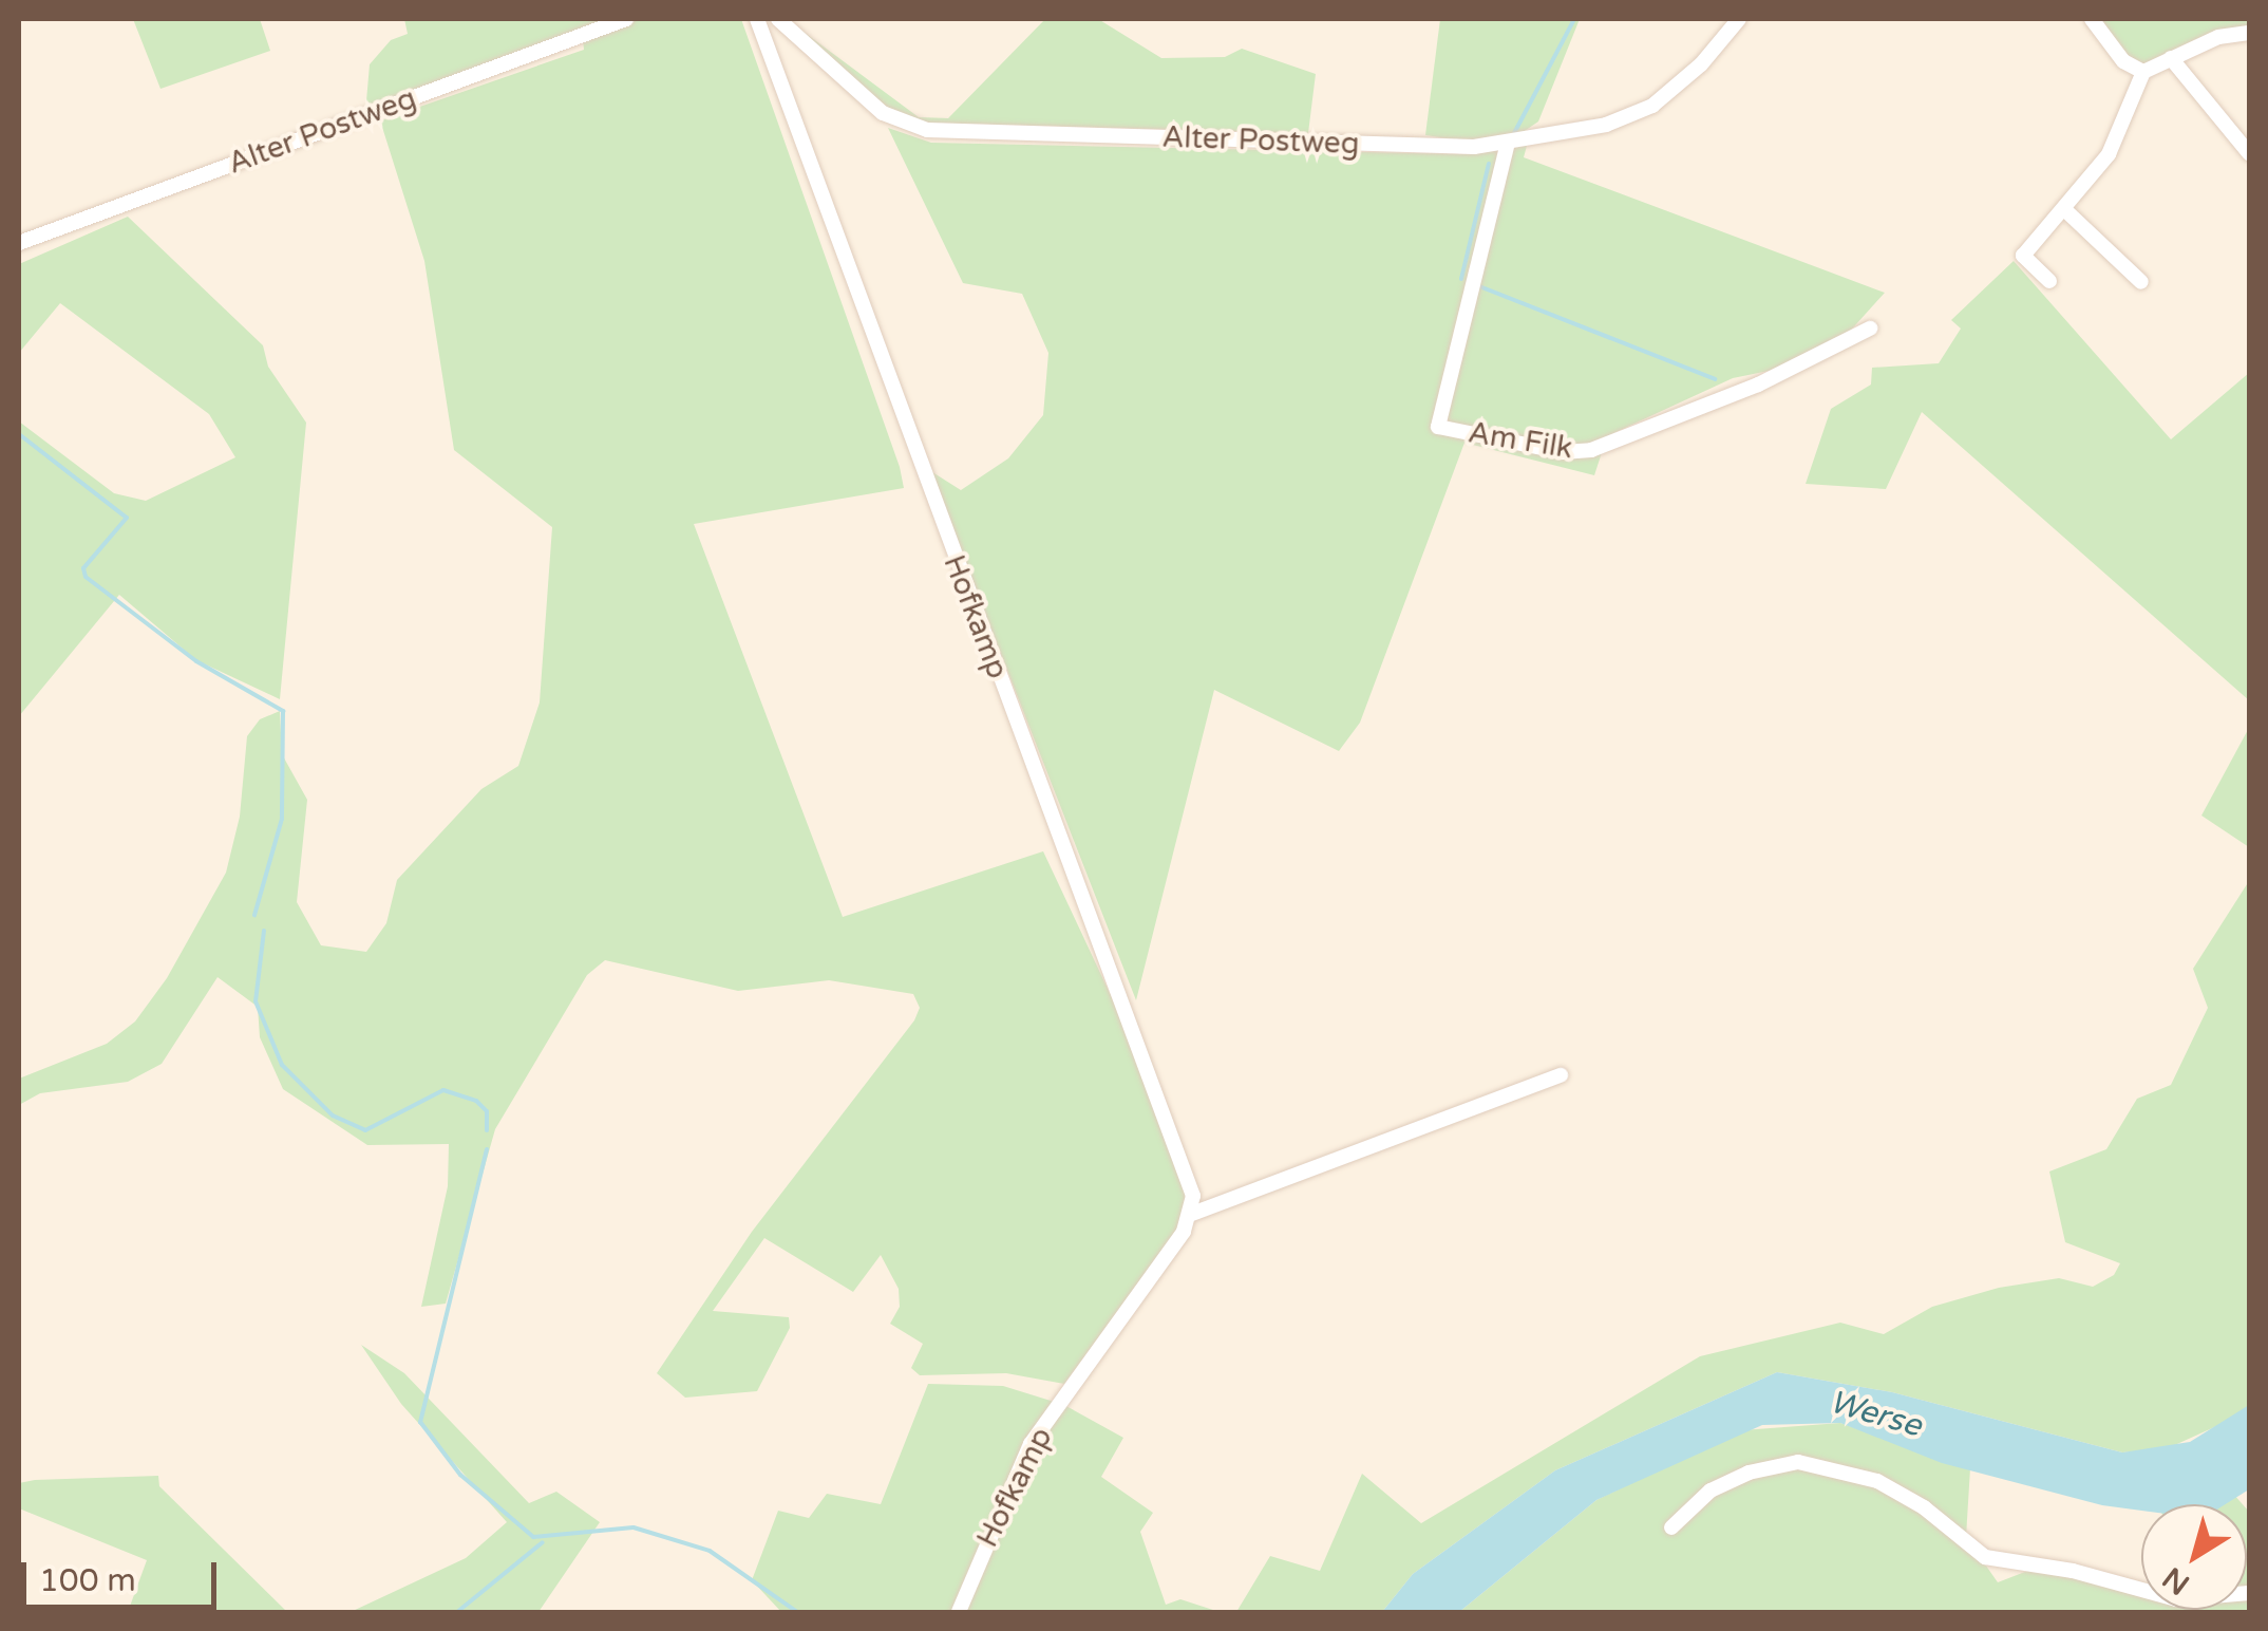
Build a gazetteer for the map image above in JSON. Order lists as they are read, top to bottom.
{
  "streets": {
    "street": ["Alter Postweg", "Am Filk", "Hofkamp"]
  },
  "crossings": [
    ["Alter Postweg", "Am Filk"]
  ],
  "water": ["Werse"],
  "scale_bar": "100 m",
  "north": "bottom left"
}
